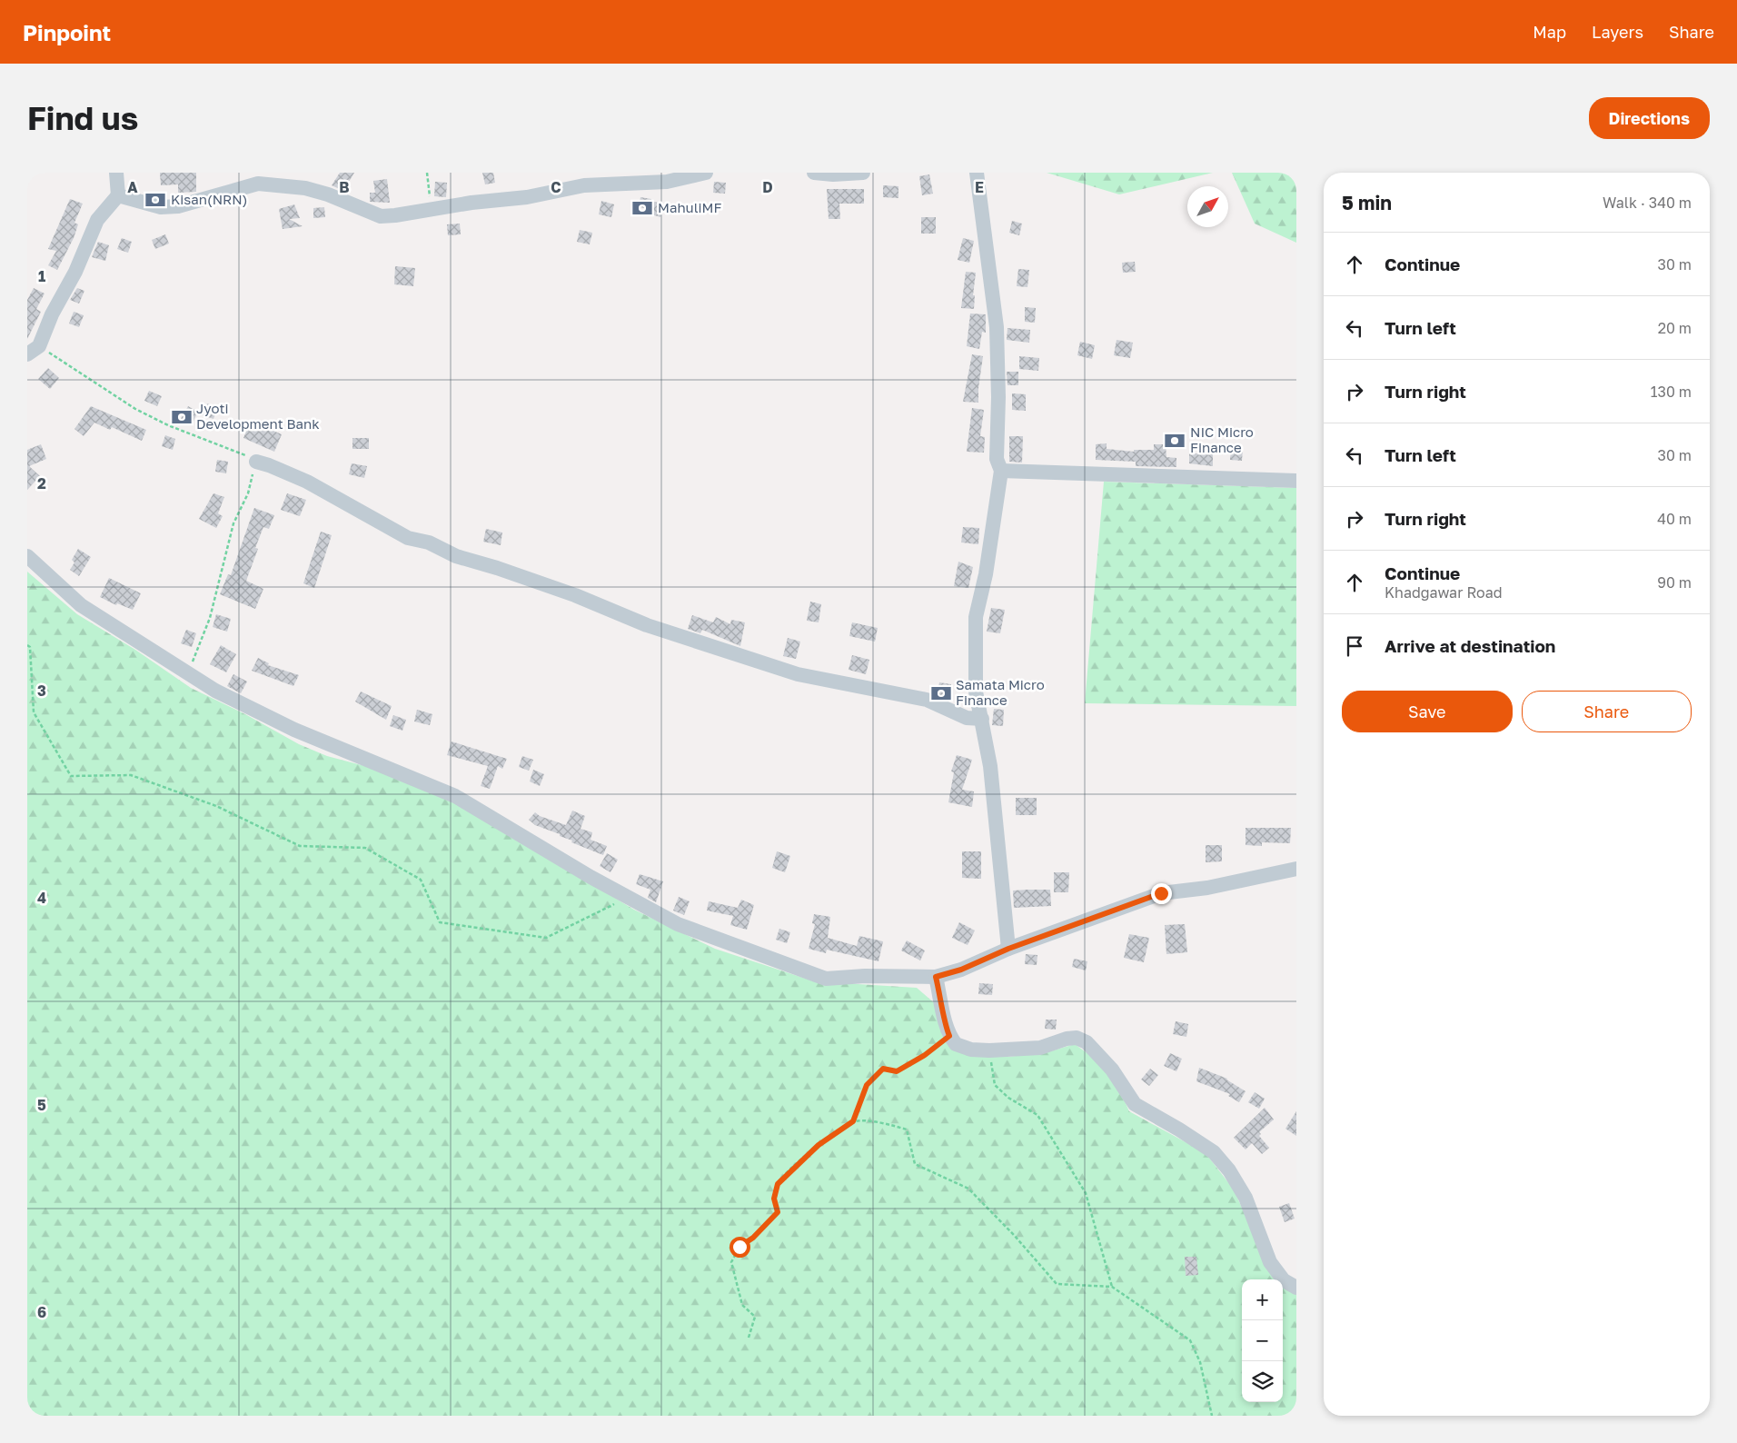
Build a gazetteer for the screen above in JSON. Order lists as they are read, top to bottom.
{
  "places": {
    "bank": [
      "Kisan(NRN)",
      "MahuliMF",
      "Jyoti Development Bank",
      "NIC Micro Finance",
      "Samata Micro Finance"
    ]
  },
  "north": "top right",
  "page": {
    "header": "Pinpoint",
    "nav": ["Map", "Layers", "Share"],
    "buttons": [
      "Directions",
      ["Save", "Share"]
    ],
    "title": "Find us",
    "heading": ["5 min", "Walk · 340 m"],
    "list": [
      ["Continue", "30 m"],
      ["Turn left", "20 m"],
      ["Turn right", "130 m"],
      ["Turn left", "30 m"],
      ["Turn right", "40 m"],
      ["Continue", "Khadgawar Road", "90 m"],
      "Arrive at destination"
    ],
    "map_buttons": ["+", "−"]
  },
  "grid": {
    "columns": [
      "A",
      "B",
      "C",
      "D",
      "E"
    ],
    "rows": [
      "1",
      "2",
      "3",
      "4",
      "5",
      "6"
    ]
  }
}
